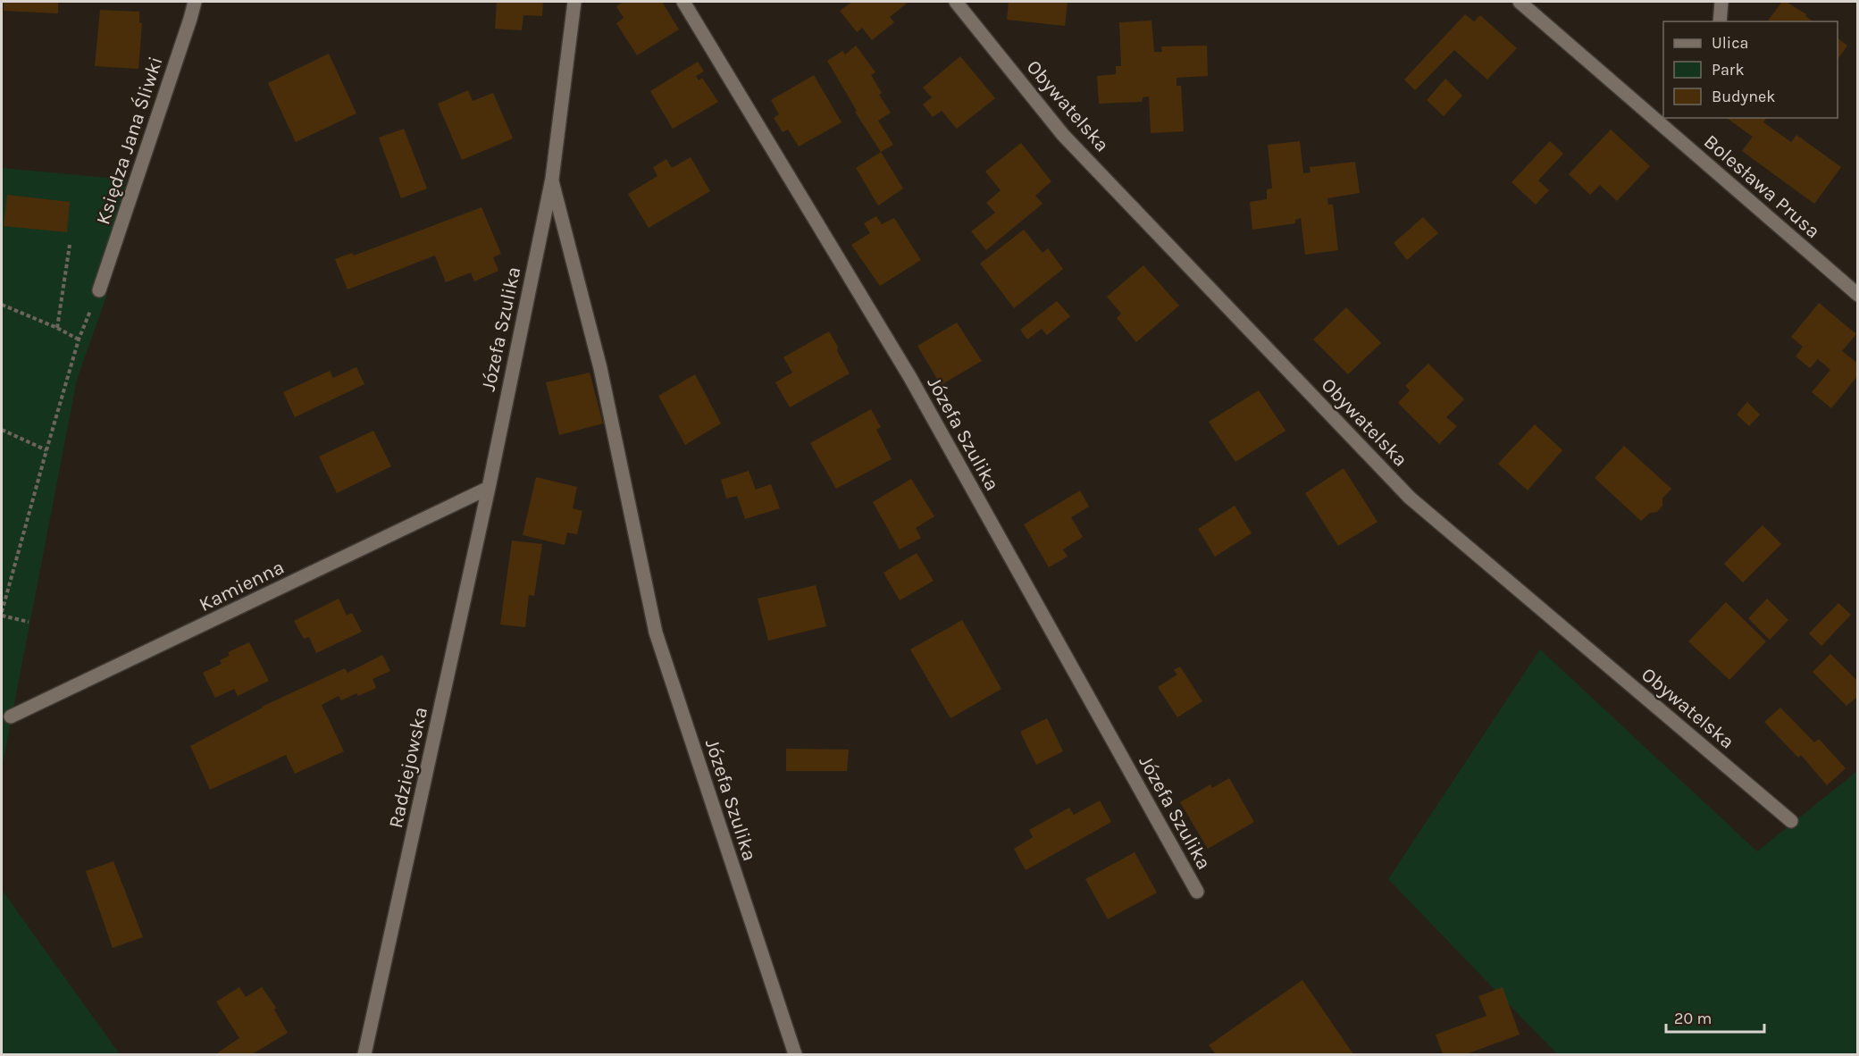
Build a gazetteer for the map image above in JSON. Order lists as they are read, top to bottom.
{
  "streets": {
    "street": [
      "Obywatelska",
      "Księdza Jana Śliwki",
      "Bolesława Prusa",
      "Józefa Szulika",
      "Kamienna",
      "Radziejowska"
    ]
  },
  "crossings": [
    ["Józefa Szulika", "Kamienna"],
    ["Józefa Szulika", "Radziejowska"],
    ["Kamienna", "Radziejowska"]
  ],
  "legend": ["Ulica", "Park", "Budynek"],
  "scale_bar": "20 m"
}
